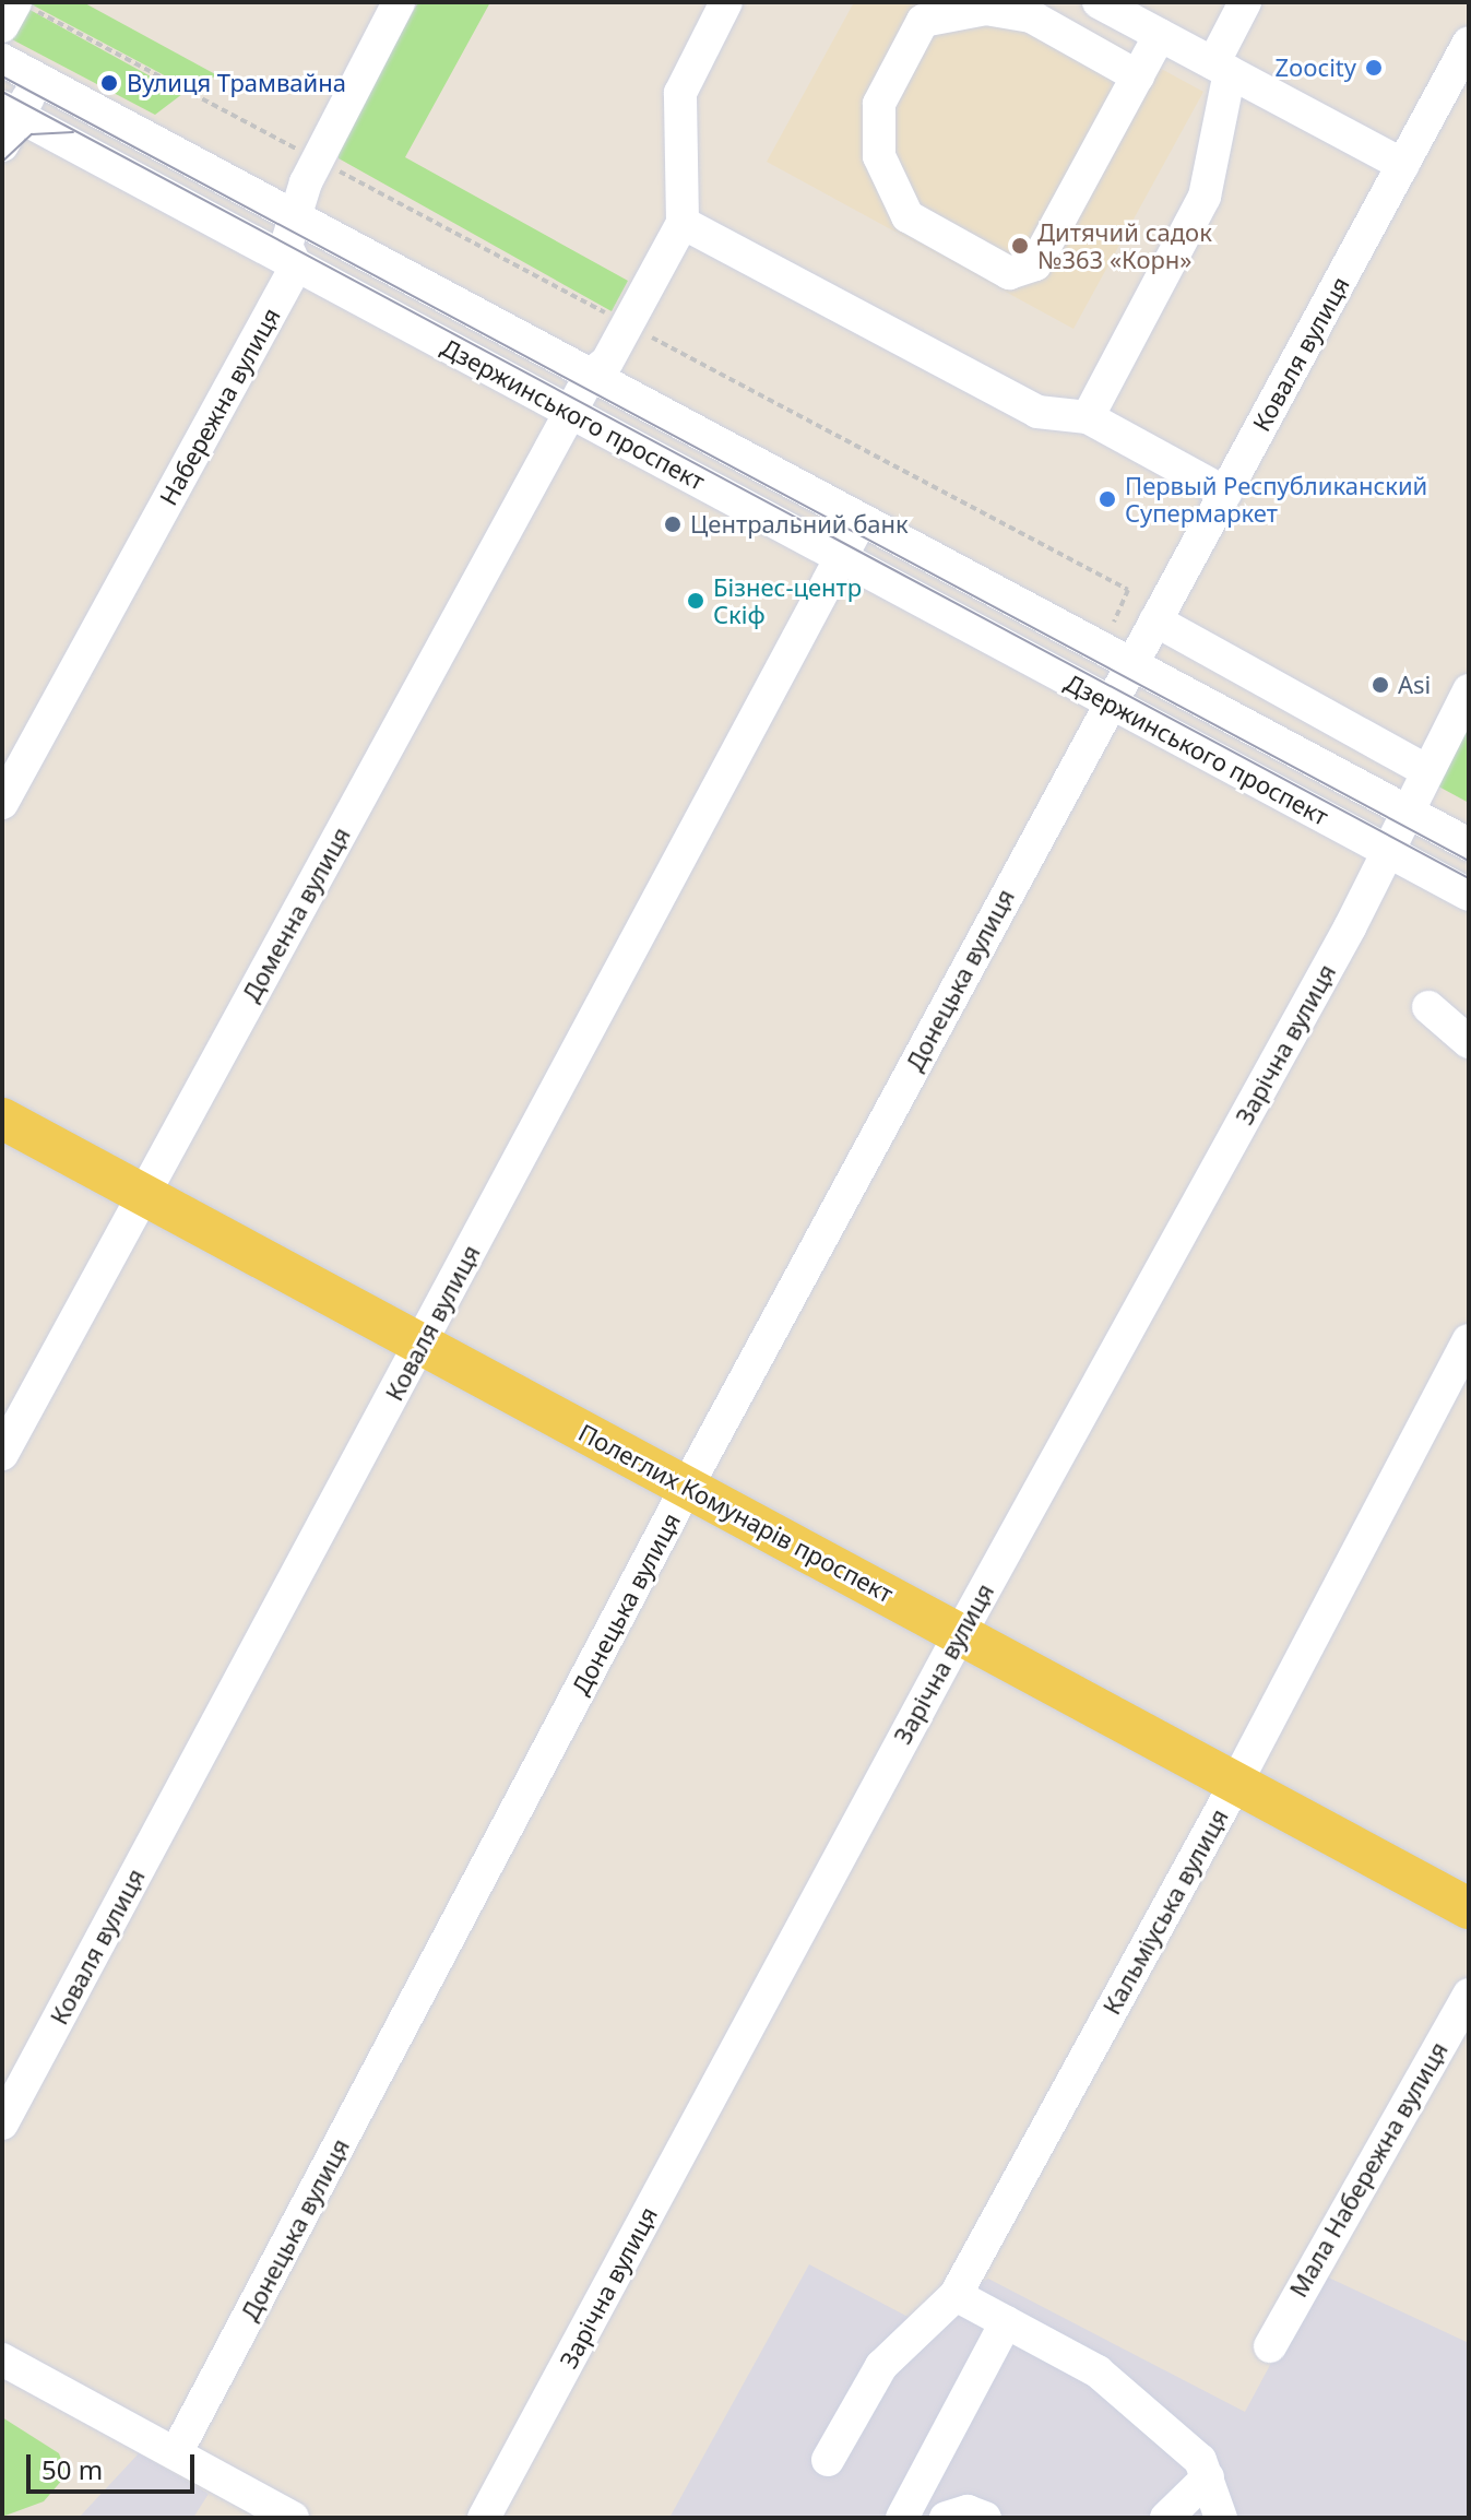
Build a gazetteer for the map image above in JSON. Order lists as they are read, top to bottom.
{
  "streets": {
    "main road": ["Полеглих Комунарів проспект"],
    "street": [
      "Коваля вулиця",
      "Набережна вулиця",
      "Дзержинського проспект",
      "Доменна вулиця",
      "Донецька вулиця",
      "Зарічна вулиця",
      "Кальміуська вулиця",
      "Мала Набережна вулиця"
    ]
  },
  "crossings": [
    ["Коваля вулиця", "Дзержинського проспект"],
    ["Коваля вулиця", "Донецька вулиця"],
    ["Коваля вулиця", "Полеглих Комунарів проспект"],
    ["Набережна вулиця", "Дзержинського проспект"],
    ["Дзержинського проспект", "Доменна вулиця"],
    ["Дзержинського проспект", "Донецька вулиця"],
    ["Дзержинського проспект", "Зарічна вулиця"],
    ["Доменна вулиця", "Полеглих Комунарів проспект"],
    ["Донецька вулиця", "Полеглих Комунарів проспект"],
    ["Зарічна вулиця", "Полеглих Комунарів проспект"],
    ["Полеглих Комунарів проспект", "Кальміуська вулиця"]
  ],
  "places": [
    "Zoocity",
    "Вулиця Трамвайна",
    "Дитячий садок №363 «Корн»",
    "Первый Республиканский Супермаркет",
    "Центральний банк",
    "Бізнес-центр Скіф",
    "Asi"
  ],
  "scale_bar": "50 m"
}
